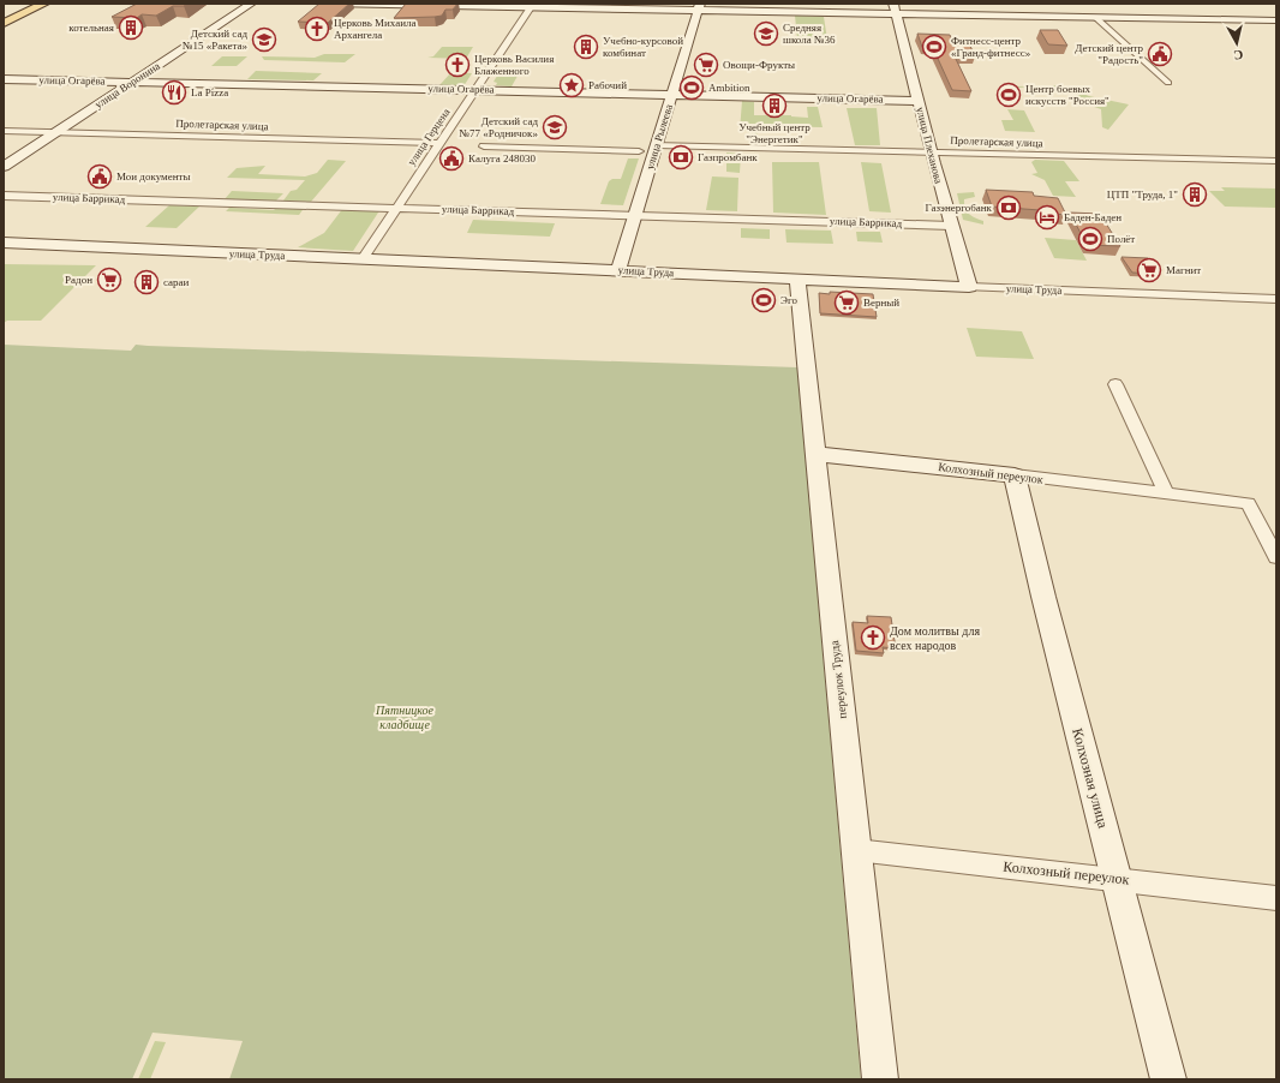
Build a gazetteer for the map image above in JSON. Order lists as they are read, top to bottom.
{
  "streets": {
    "street": [
      "улица Огарёва",
      "улица Воронина",
      "Пролетарская улица",
      "улица Герцена",
      "улица Рылеева",
      "улица Плеханова",
      "улица Баррикад",
      "улица Труда",
      "Колхозный переулок",
      "переулок Труда",
      "Колхозная улица"
    ]
  },
  "crossings": [
    ["улица Огарёва", "улица Воронина"],
    ["улица Огарёва", "улица Герцена"],
    ["улица Огарёва", "улица Рылеева"],
    ["улица Огарёва", "улица Плеханова"],
    ["улица Воронина", "Пролетарская улица"],
    ["Пролетарская улица", "улица Герцена"],
    ["Пролетарская улица", "улица Рылеева"],
    ["Пролетарская улица", "улица Плеханова"],
    ["улица Герцена", "улица Баррикад"],
    ["улица Герцена", "улица Труда"],
    ["улица Рылеева", "улица Баррикад"],
    ["улица Рылеева", "улица Труда"],
    ["улица Плеханова", "улица Баррикад"],
    ["улица Плеханова", "улица Труда"],
    ["улица Труда", "переулок Труда"],
    ["Колхозный переулок", "переулок Труда"],
    ["Колхозный переулок", "Колхозная улица"]
  ],
  "parks": ["Пятницкое кладбище"],
  "places": {
    "building": [
      "котельная",
      "Учебно-курсовой комбинат",
      "Учебный центр \"Энергетик\"",
      "ЦТП \"Труда, 1\"",
      "сараи"
    ],
    "church": ["Церковь Михаила Архангела", "Церковь Василия Блаженного", "Дом молитвы для всех народов"],
    "school or university": ["Средняя школа №36", "Детский сад №15 «Ракета»", "Детский сад №77 «Родничок»"],
    "sports": [
      "Фитнесс-центр «Гранд-фитнесс»",
      "Ambition",
      "Центр боевых искусств \"Россия\"",
      "Полёт",
      "Эго"
    ],
    "public building": ["Детский центр \"Радость\"", "Калуга 248030", "Мои документы"],
    "supermarket": [
      "Овощи-Фрукты",
      "Магнит",
      "Радон",
      "Верный"
    ],
    "place": ["Рабочий"],
    "restaurant": ["La Pizza"],
    "bank": ["Газпромбанк", "Газэнергобанк"],
    "hotel": ["Баден-Баден"]
  },
  "north": "bottom"
}
